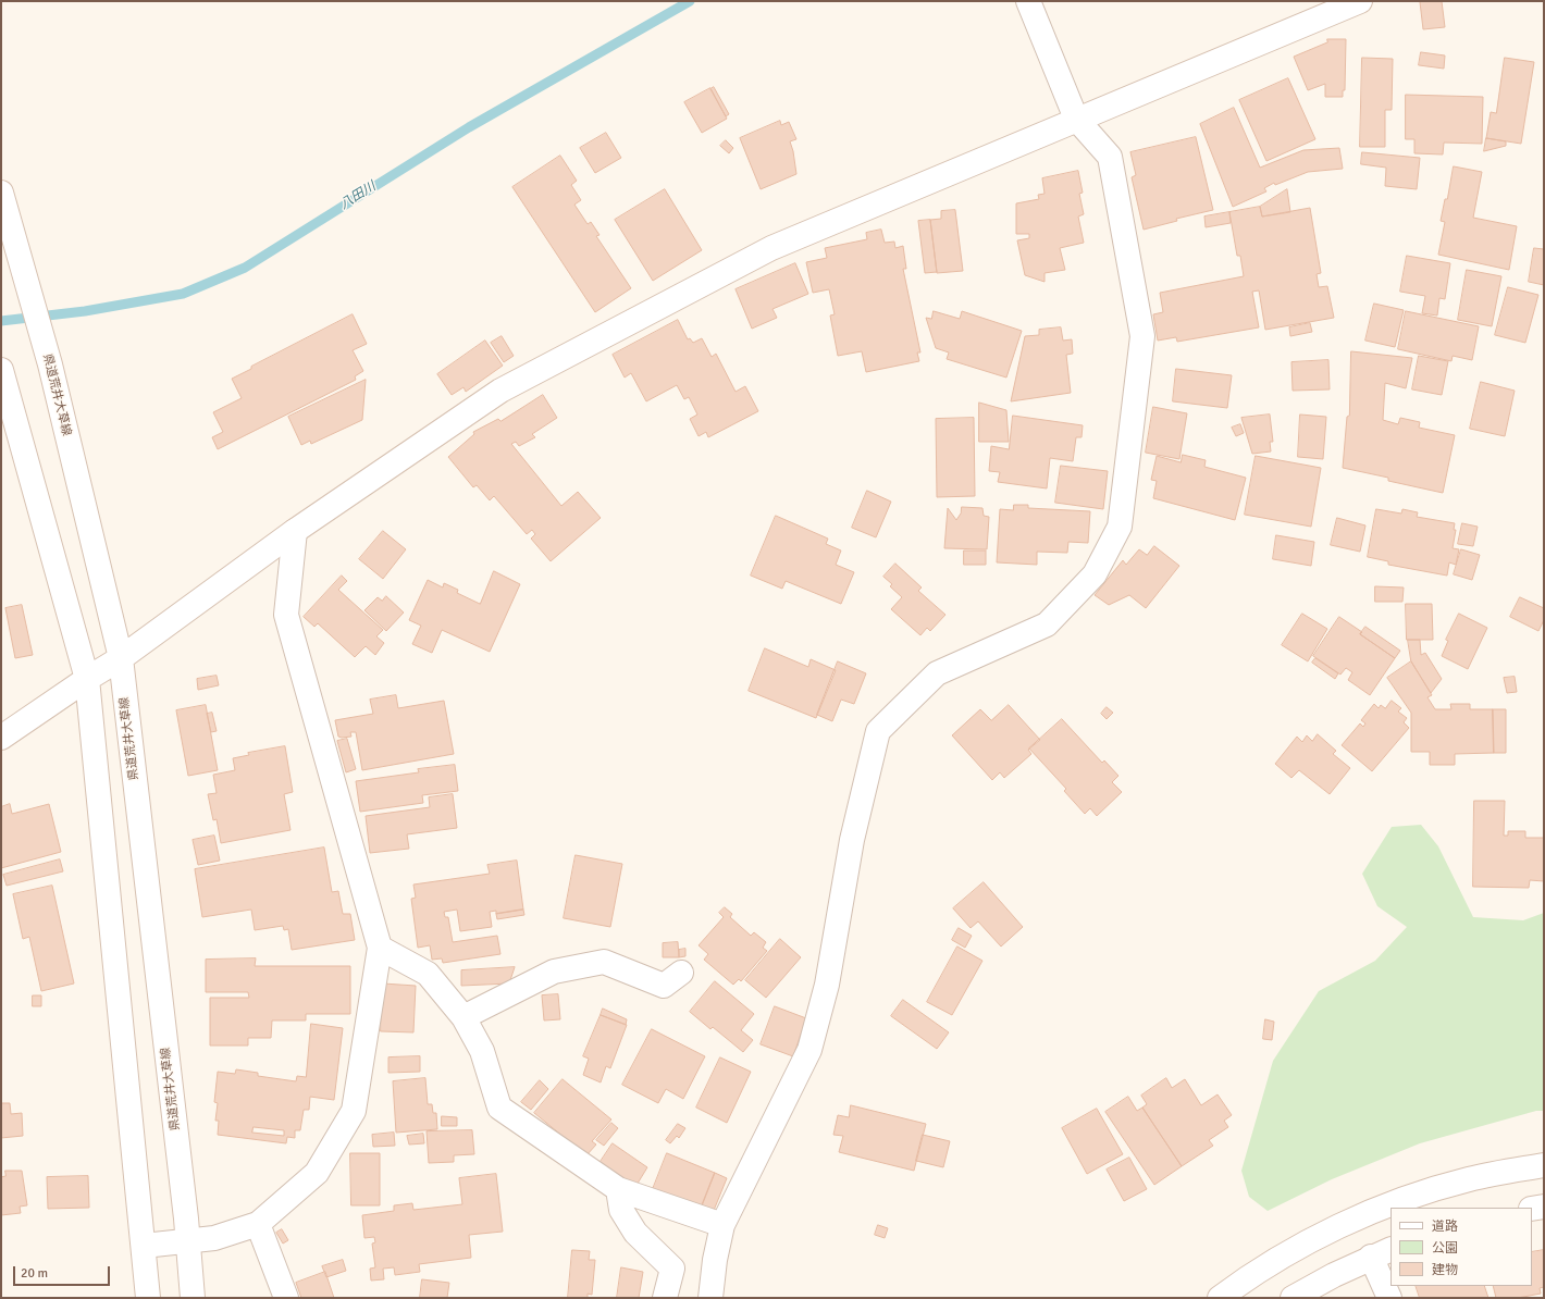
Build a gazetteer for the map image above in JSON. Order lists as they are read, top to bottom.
{
  "streets": {
    "street": ["県道荒井大草線"]
  },
  "water": ["八田川"],
  "legend": ["道路", "公園", "建物"],
  "scale_bar": "20 m"
}
